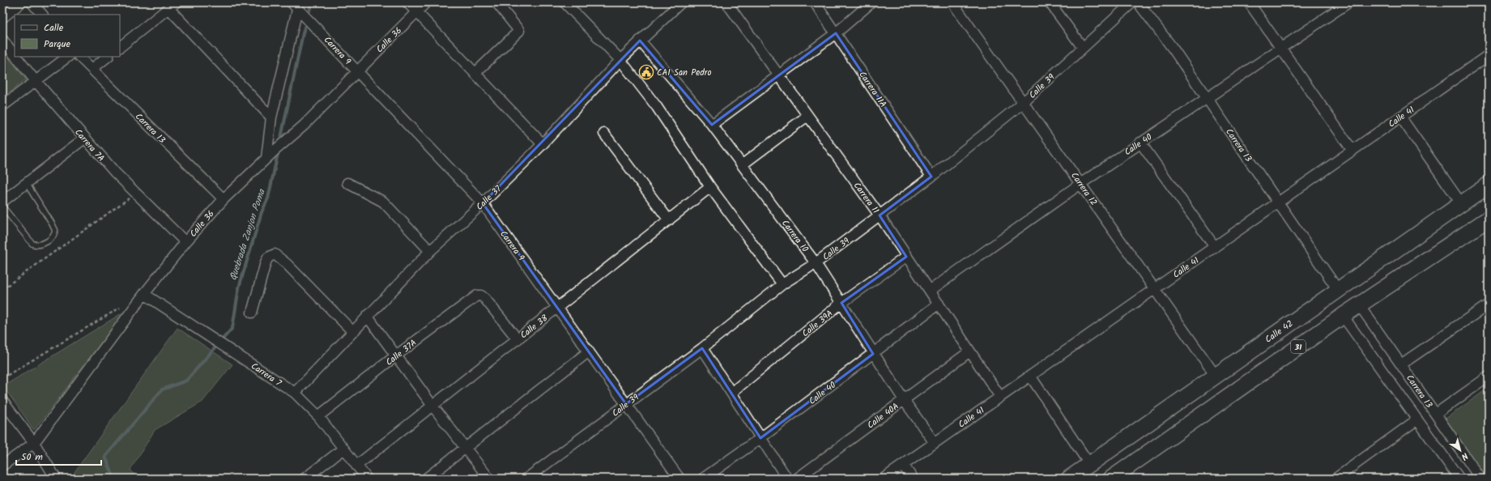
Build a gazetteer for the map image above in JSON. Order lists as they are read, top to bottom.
{
  "streets": {
    "main road": ["Calle 42", "31"],
    "street": [
      "Calle 36",
      "Carrera 9",
      "Calle 39",
      "Carrera 11A",
      "Calle 41",
      "Carrera 13",
      "Calle 40",
      "Carrera 7A",
      "Carrera 12",
      "Calle 37",
      "Carrera 11",
      "Carrera 10",
      "Calle 39A",
      "Calle 38",
      "Calle 37A",
      "Carrera 7",
      "Calle 40A"
    ]
  },
  "crossings": [
    ["Calle 36", "Carrera 9"],
    ["Calle 36", "Carrera 13"],
    ["Calle 36", "Carrera 7A"],
    ["Calle 36", "Carrera 7"],
    ["Carrera 9", "Calle 39"],
    ["Carrera 9", "Calle 37"],
    ["Carrera 9", "Calle 38"],
    ["Calle 39", "Carrera 11A"],
    ["Calle 39", "Carrera 12"],
    ["Calle 39", "Carrera 11"],
    ["Calle 39", "Carrera 10"],
    ["Calle 41", "Carrera 13"],
    ["Calle 41", "Carrera 12"],
    ["Calle 41", "Carrera 11"],
    ["Calle 41", "Carrera 10"],
    ["Carrera 13", "Calle 40"],
    ["Carrera 13", "Calle 42"],
    ["Carrera 13", "31"],
    ["Calle 40", "Carrera 12"],
    ["Calle 40", "Carrera 11"],
    ["Calle 40", "Carrera 10"],
    ["Carrera 12", "Calle 42"],
    ["Calle 37", "Carrera 10"],
    ["Calle 37", "Carrera 7"],
    ["Carrera 11", "Calle 39A"],
    ["Carrera 11", "Calle 40A"],
    ["Carrera 10", "Calle 39A"],
    ["Carrera 10", "Calle 40A"],
    ["Calle 38", "Calle 37A"],
    ["Calle 38", "Carrera 7"],
    ["Calle 37A", "Carrera 7"]
  ],
  "water": ["Quebrada Zanjon Poma"],
  "places": {
    "public building": ["CAI San Pedro"]
  },
  "legend": ["Calle", "Parque"],
  "scale_bar": "50 m",
  "north": "bottom right"
}
